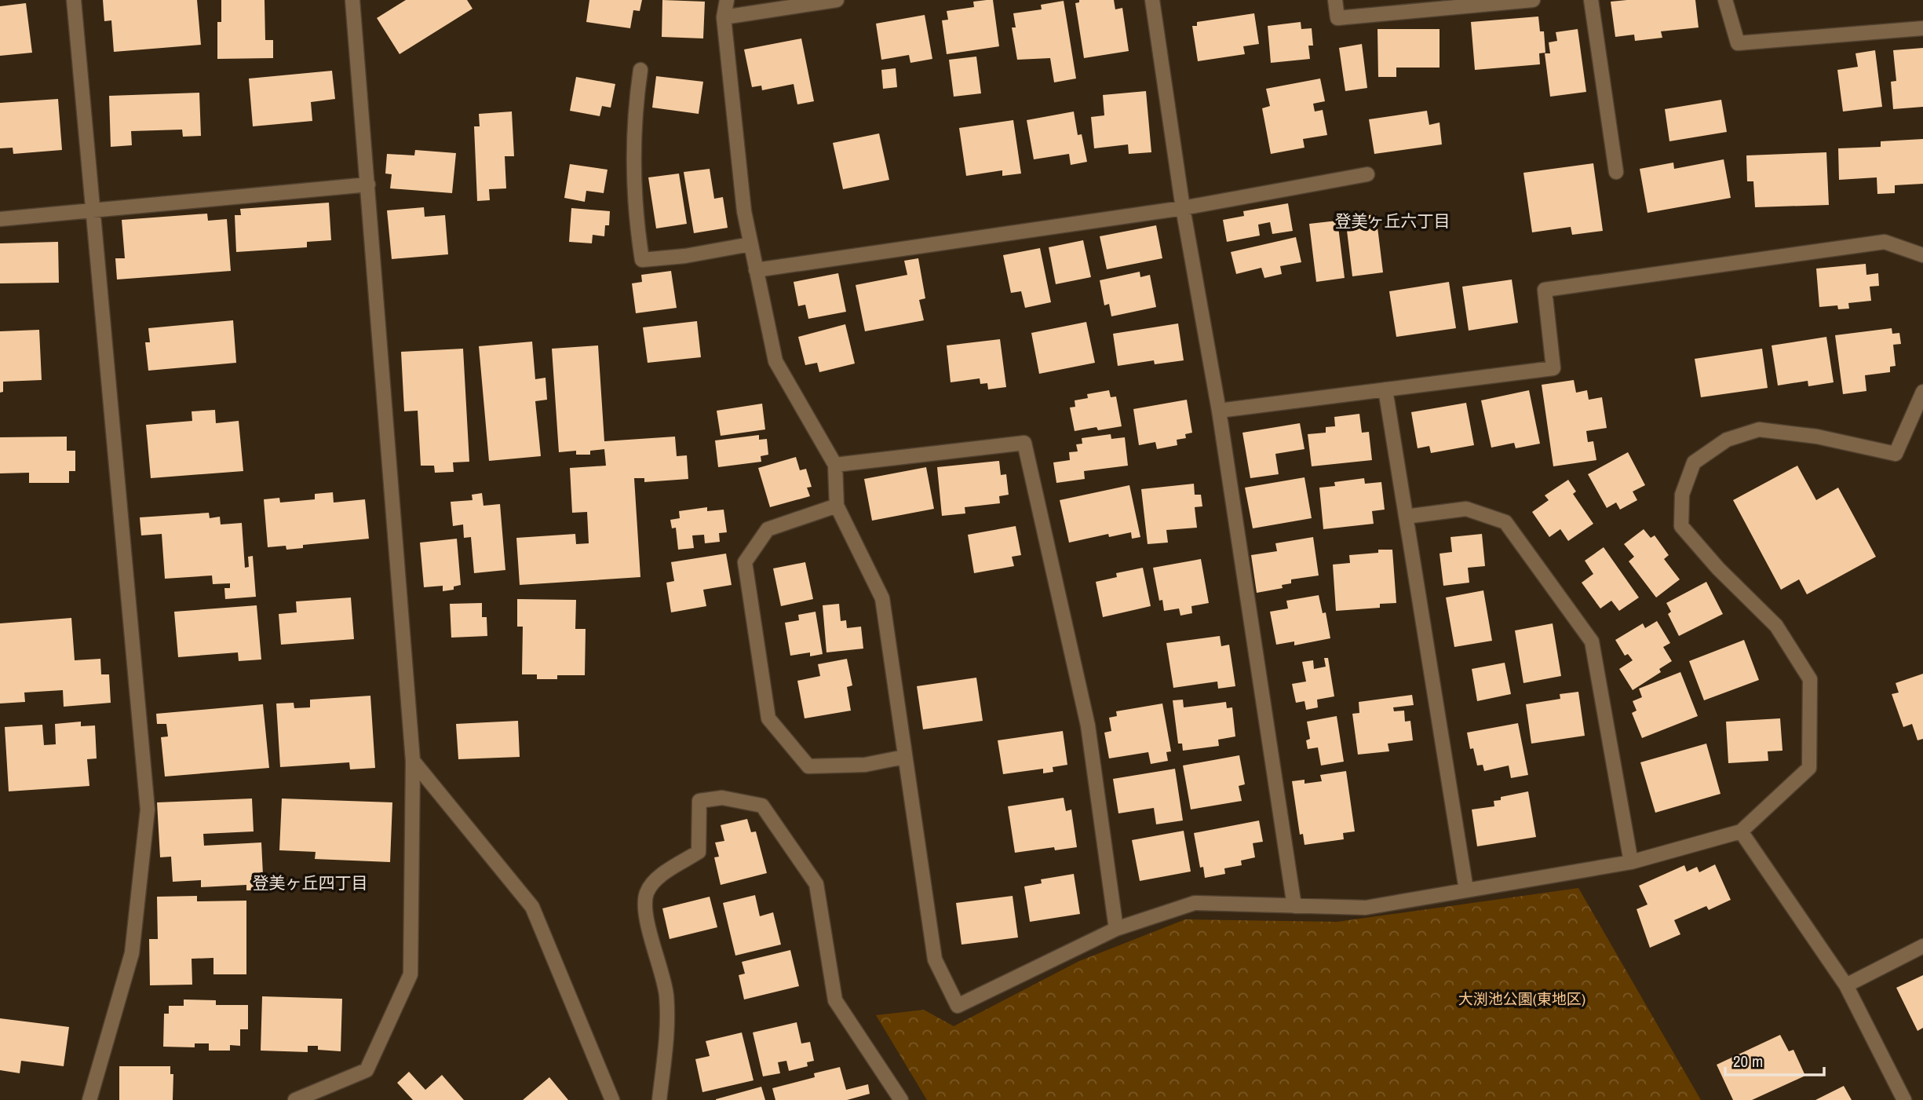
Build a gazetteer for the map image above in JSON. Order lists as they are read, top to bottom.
{
  "districts": ["登美ヶ丘六丁目", "登美ヶ丘四丁目"],
  "parks": ["大渕池公園(東地区)"],
  "scale_bar": "20 m"
}
